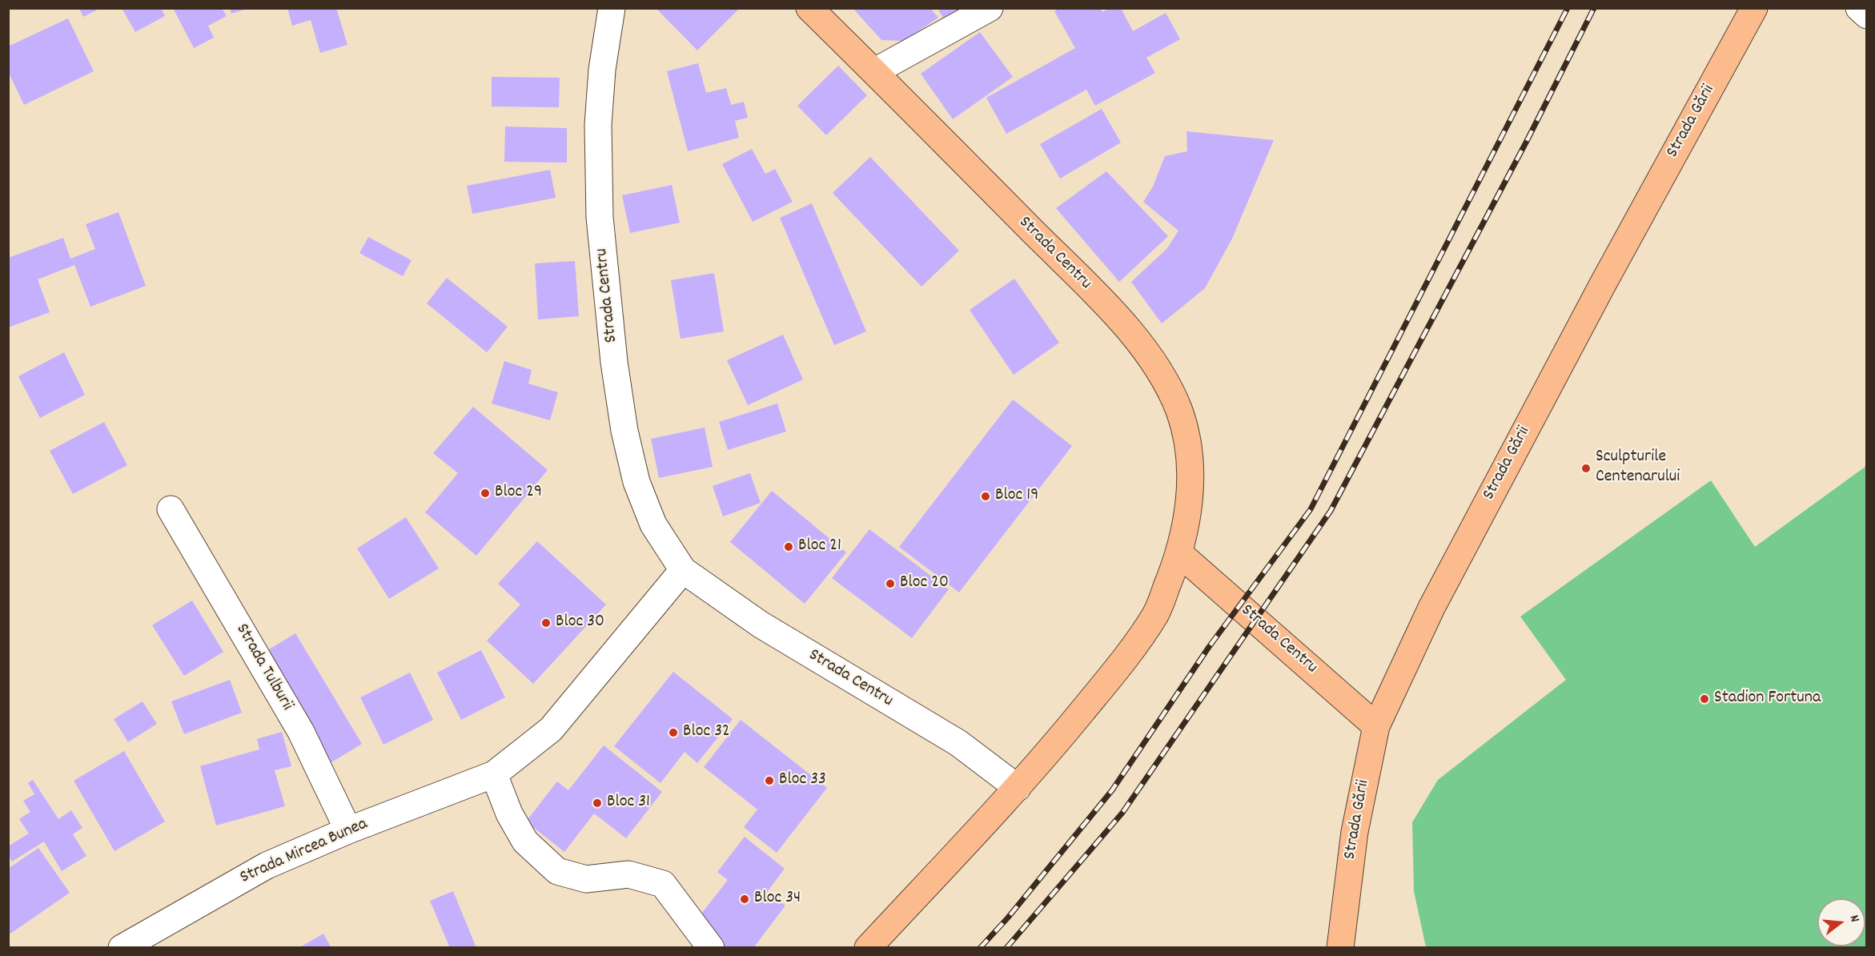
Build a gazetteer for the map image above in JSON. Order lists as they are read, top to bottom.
{
  "streets": {
    "main road": ["Strada Gării", "Strada Centru"],
    "street": ["Strada Tulburii", "Strada Mircea Bunea"]
  },
  "crossings": [
    ["Strada Gării", "Strada Centru"],
    ["Strada Tulburii", "Strada Mircea Bunea"]
  ],
  "places": [
    "Sculpturile Centenarului",
    "Bloc 29",
    "Bloc 19",
    "Bloc 21",
    "Bloc 20",
    "Bloc 30",
    "Stadion Fortuna",
    "Bloc 32",
    "Bloc 33",
    "Bloc 31",
    "Bloc 34"
  ],
  "north": "right"
}
